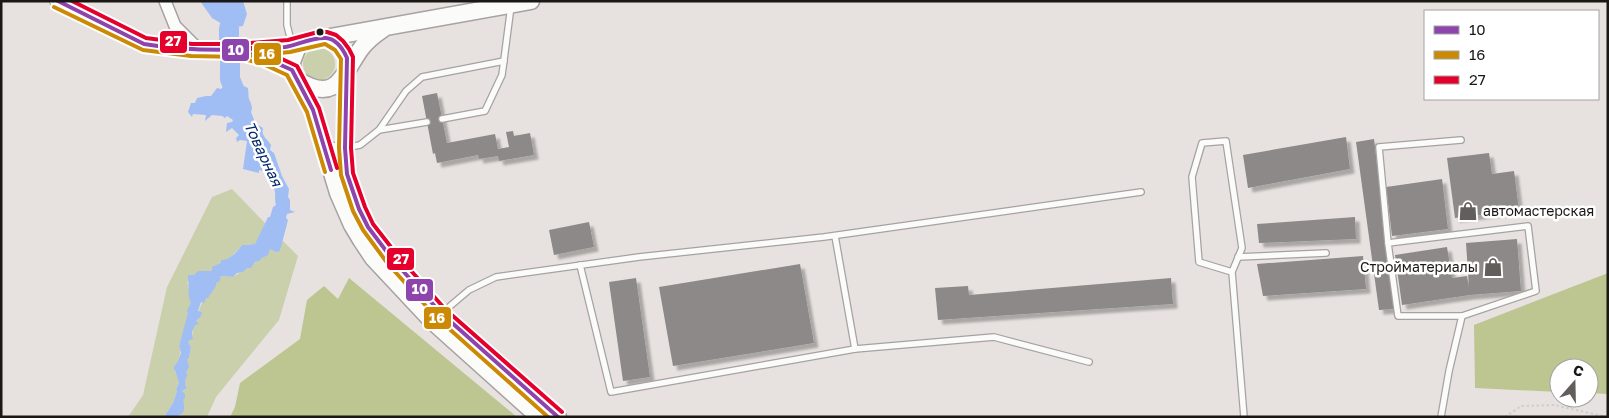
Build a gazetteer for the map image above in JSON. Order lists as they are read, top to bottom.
{
  "water": ["Товарная"],
  "places": {
    "shop": ["автомастерская", "Стройматериалы"]
  },
  "lines": ["transit line 10", "transit line 27", "transit line 16"],
  "legend": ["10", "16", "27"],
  "north": "top"
}
